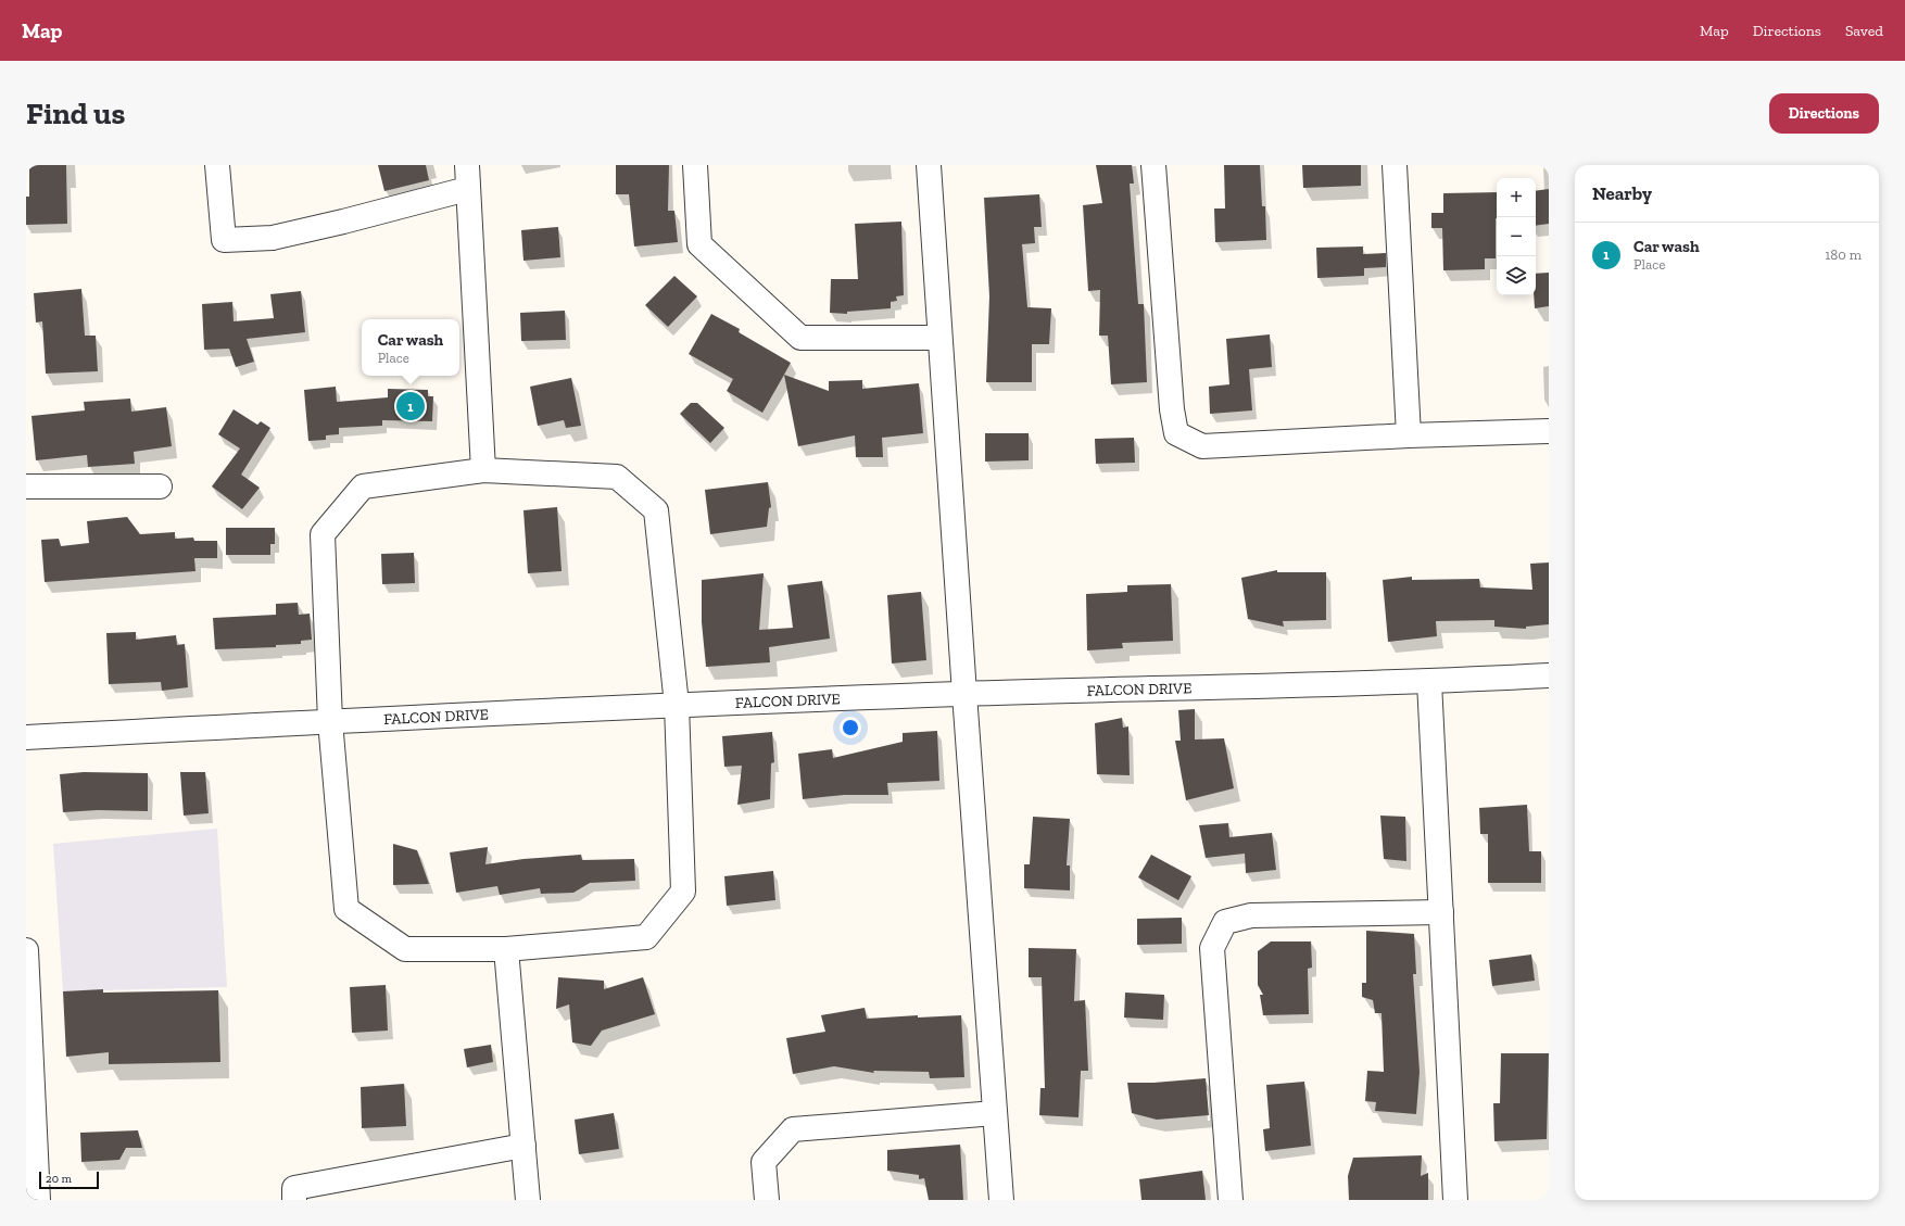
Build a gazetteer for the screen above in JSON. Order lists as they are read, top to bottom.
{
  "streets": {
    "street": ["FALCON DRIVE"]
  },
  "scale_bar": "20 m",
  "page": {
    "header": "Map",
    "nav": ["Map", "Directions", "Saved"],
    "buttons": "Directions",
    "title": "Find us",
    "heading": "Nearby",
    "map_buttons": ["+", "−"],
    "list": [
      {
        "mark": "1",
        "name": "Car wash",
        "note": "Place",
        "value": "180 m"
      }
    ],
    "popup": ["Car wash", "Place"],
    "pins": "1",
    "scale": "20 m"
  }
}
